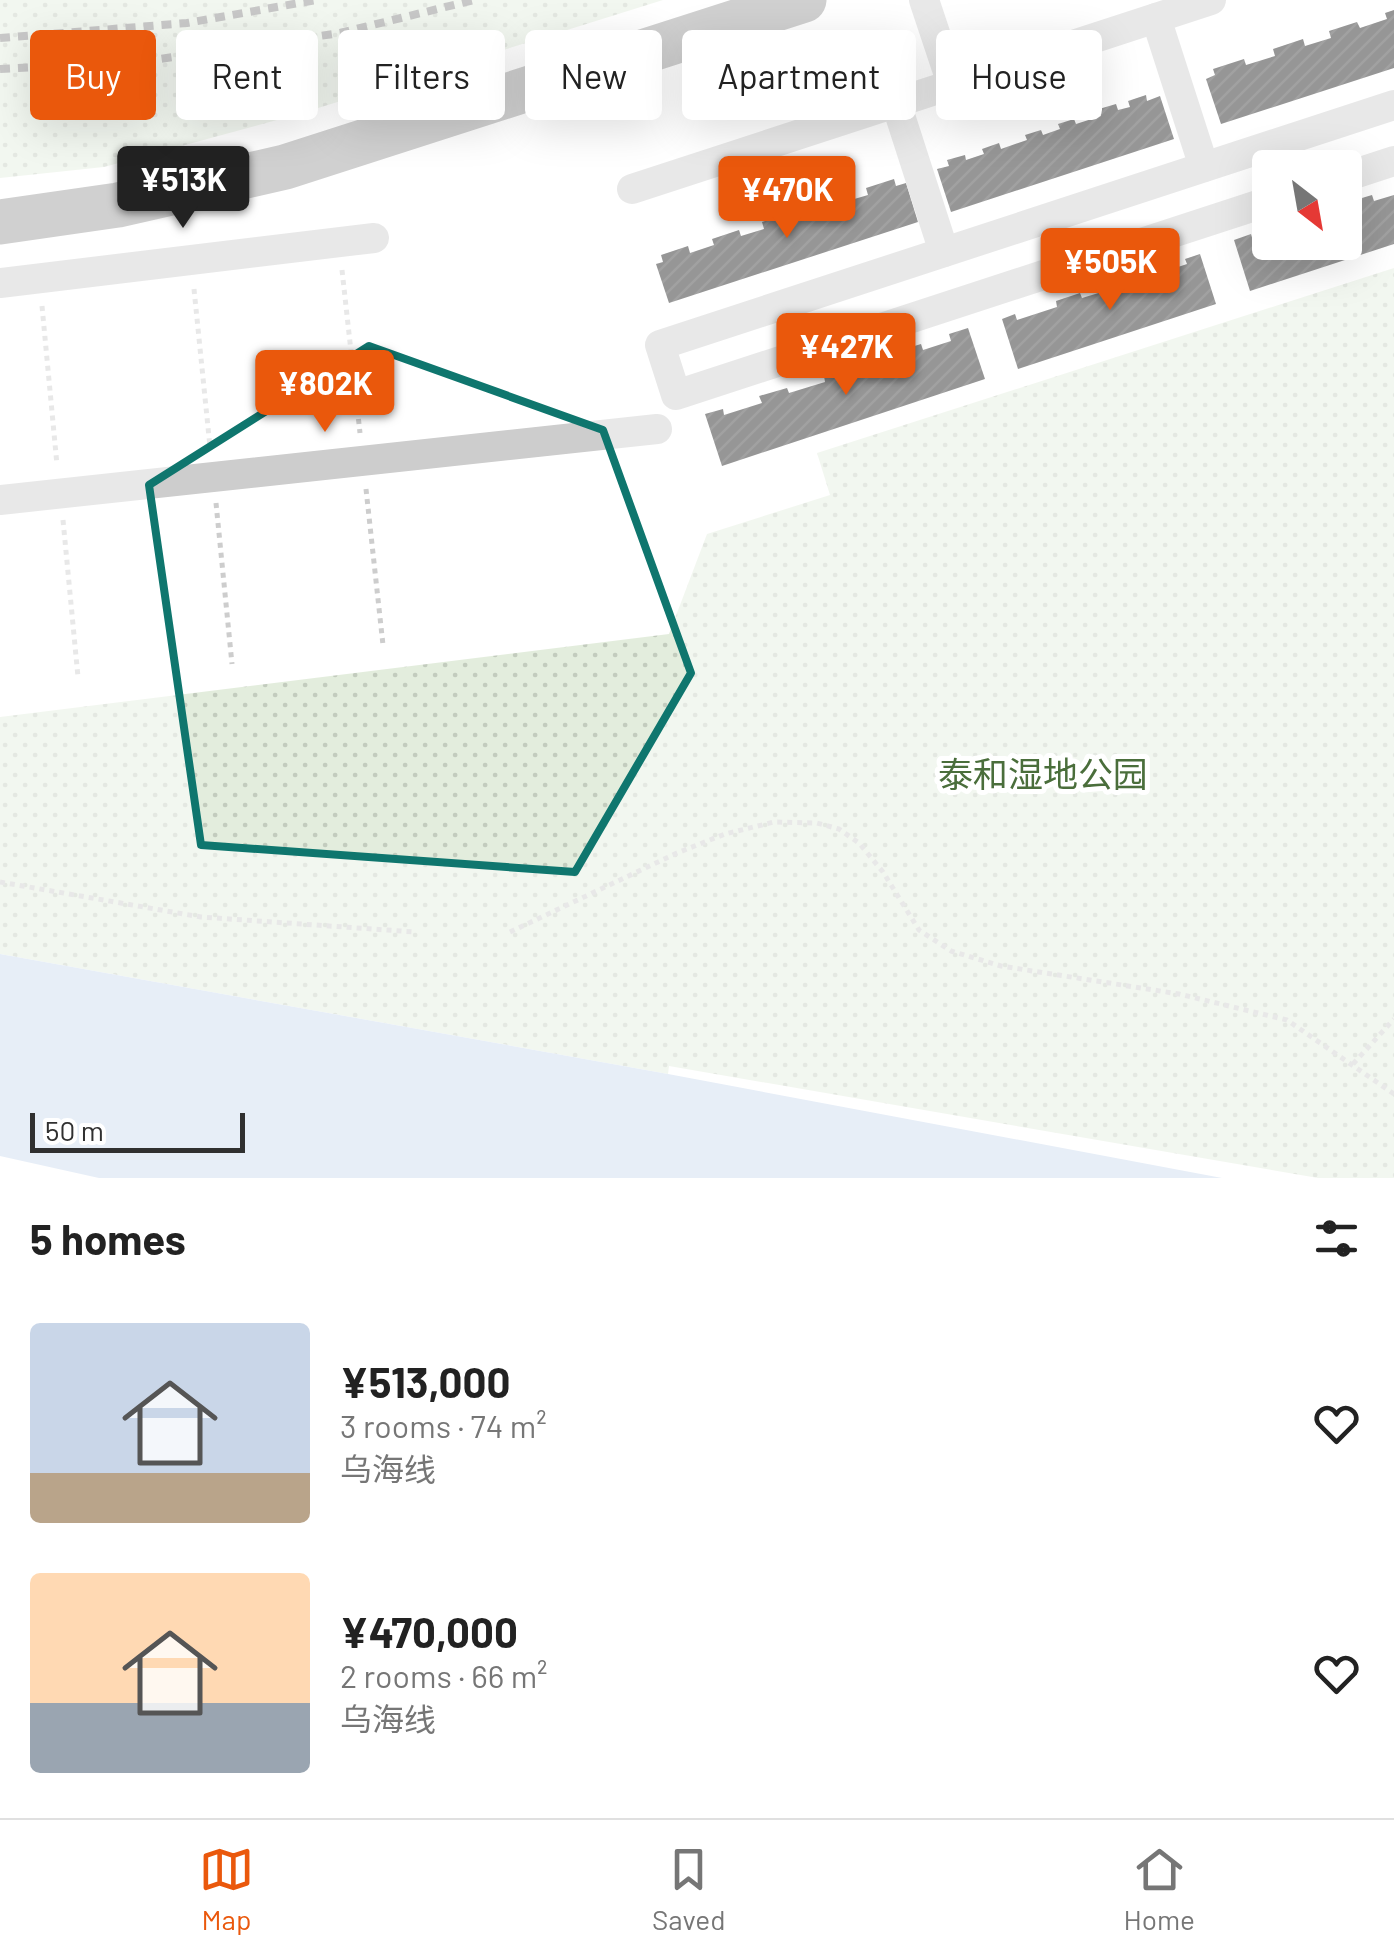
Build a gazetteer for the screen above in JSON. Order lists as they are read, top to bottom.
{
  "parks": ["泰和湿地公园"],
  "scale_bar": "50 m",
  "north": "bottom right",
  "page": {
    "chip": [
      "Buy",
      "Rent",
      "Filters",
      "New",
      "Apartment",
      "House"
    ],
    "price": [
      "¥513K",
      "¥470K",
      "¥505K",
      "¥427K",
      "¥802K"
    ],
    "scale": "50 m",
    "heading": "5 homes",
    "list": [
      {
        "name": "¥513,000",
        "note": "3 rooms · 74 m² · 乌海线"
      },
      {
        "name": "¥470,000",
        "note": "2 rooms · 66 m² · 乌海线"
      }
    ],
    "tabs": ["Map", "Saved", "Home"]
  }
}
